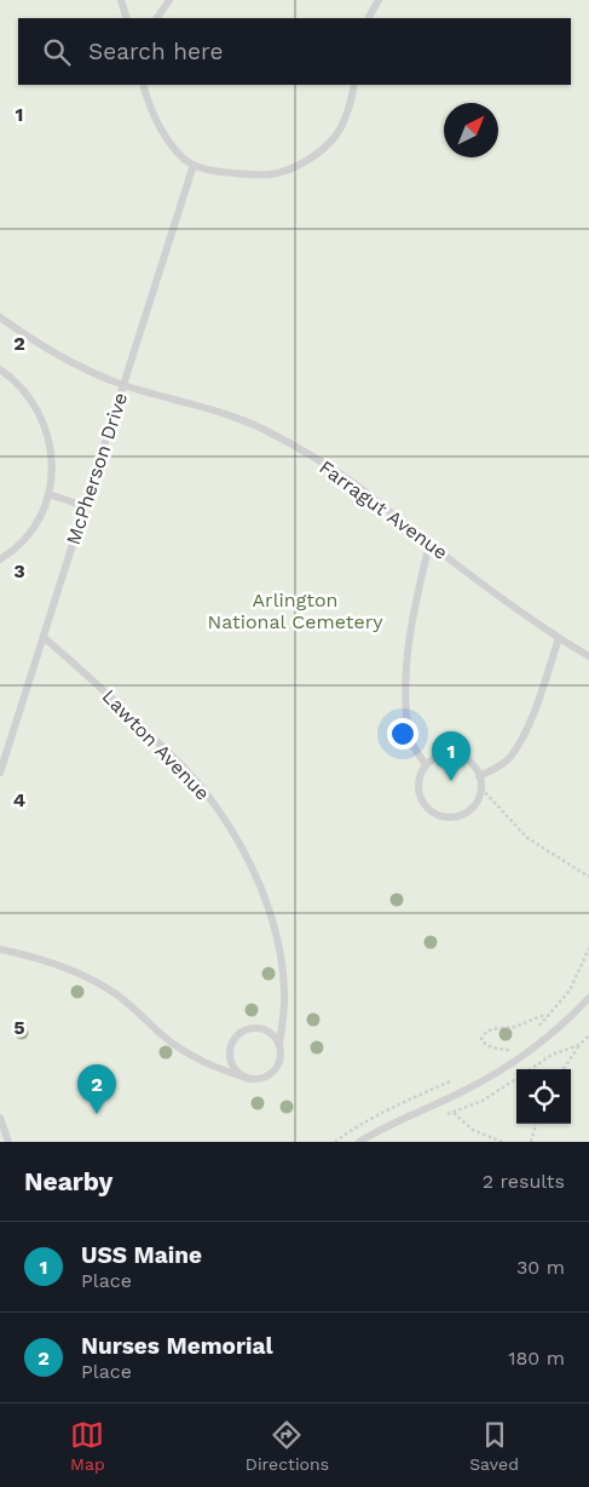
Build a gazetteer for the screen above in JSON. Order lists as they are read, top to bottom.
{
  "streets": {
    "lane": ["McPherson Drive", "Farragut Avenue", "Lawton Avenue"]
  },
  "crossings": [
    ["McPherson Drive", "Farragut Avenue"],
    ["McPherson Drive", "Lawton Avenue"]
  ],
  "parks": ["Arlington National Cemetery"],
  "north": "top right",
  "page": {
    "search": "Search here",
    "pins": ["1", "2"],
    "heading": ["Nearby", "2 results"],
    "list": [
      {
        "mark": "1",
        "name": "USS Maine",
        "note": "Place",
        "value": "30 m"
      },
      {
        "mark": "2",
        "name": "Nurses Memorial",
        "note": "Place",
        "value": "180 m"
      }
    ],
    "nav": ["Map", "Directions", "Saved"]
  },
  "grid": {
    "rows": [
      "1",
      "2",
      "3",
      "4",
      "5"
    ]
  }
}
